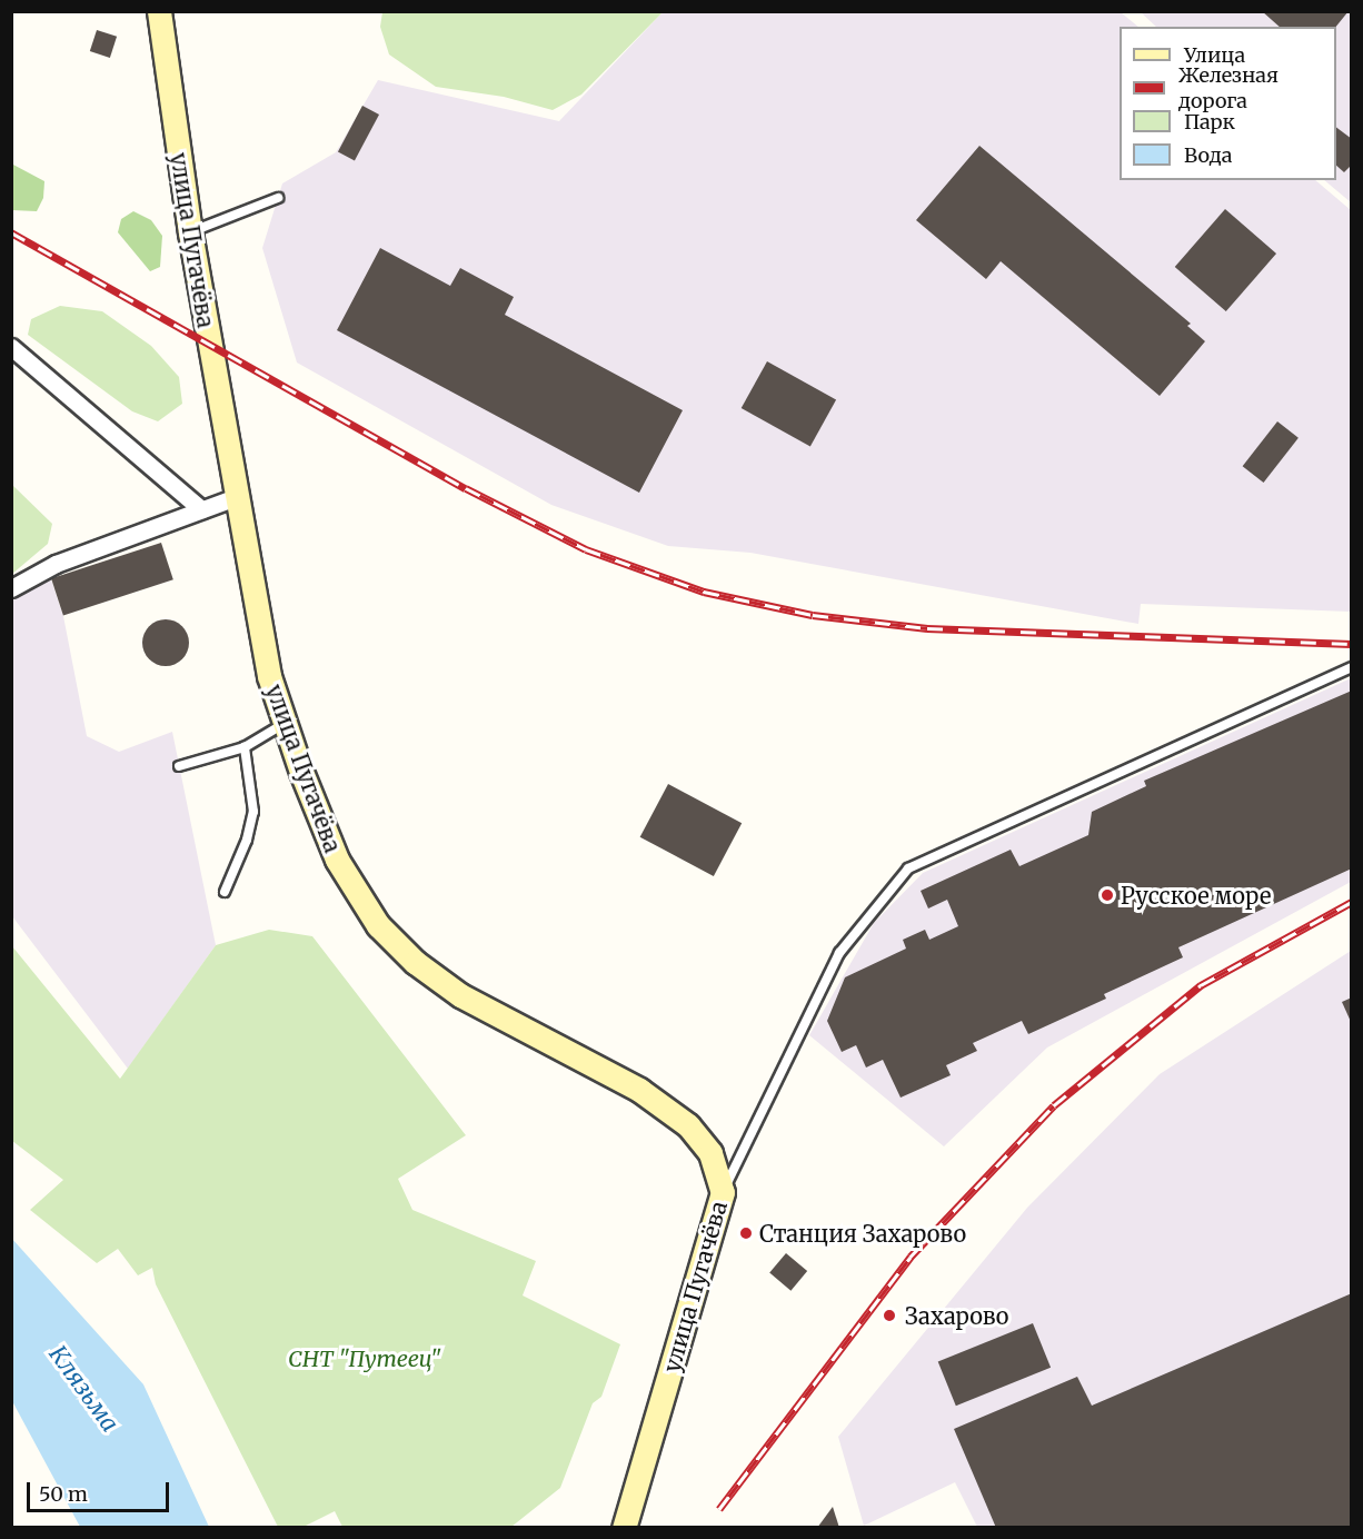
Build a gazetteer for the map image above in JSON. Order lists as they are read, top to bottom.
{
  "streets": {
    "street": ["улица Пугачёва"]
  },
  "water": ["Клязьма"],
  "parks": ["СНТ \"Путеец\""],
  "places": ["Русское море", "Станция Захарово", "Захарово"],
  "legend": [
    "Улица",
    "Железная дорога",
    "Парк",
    "Вода"
  ],
  "scale_bar": "50 m"
}
